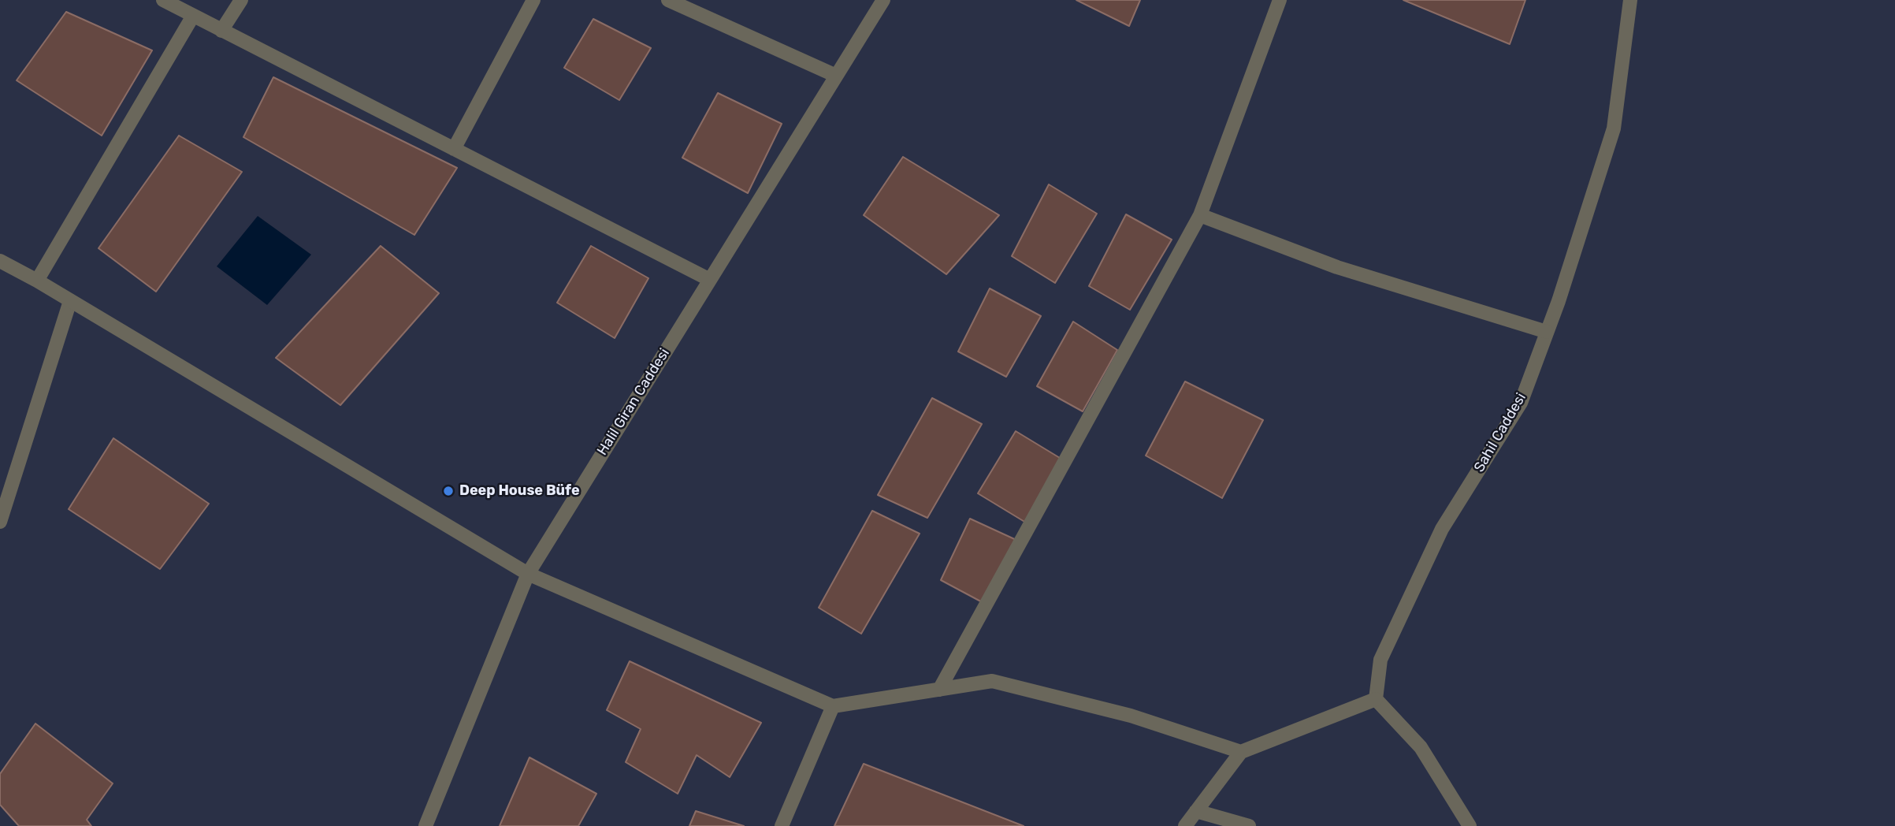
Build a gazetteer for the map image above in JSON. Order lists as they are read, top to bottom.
{
  "streets": {
    "street": ["Halil Giran Caddesi", "Sahil Caddesi"]
  },
  "places": ["Deep House Büfe"]
}
